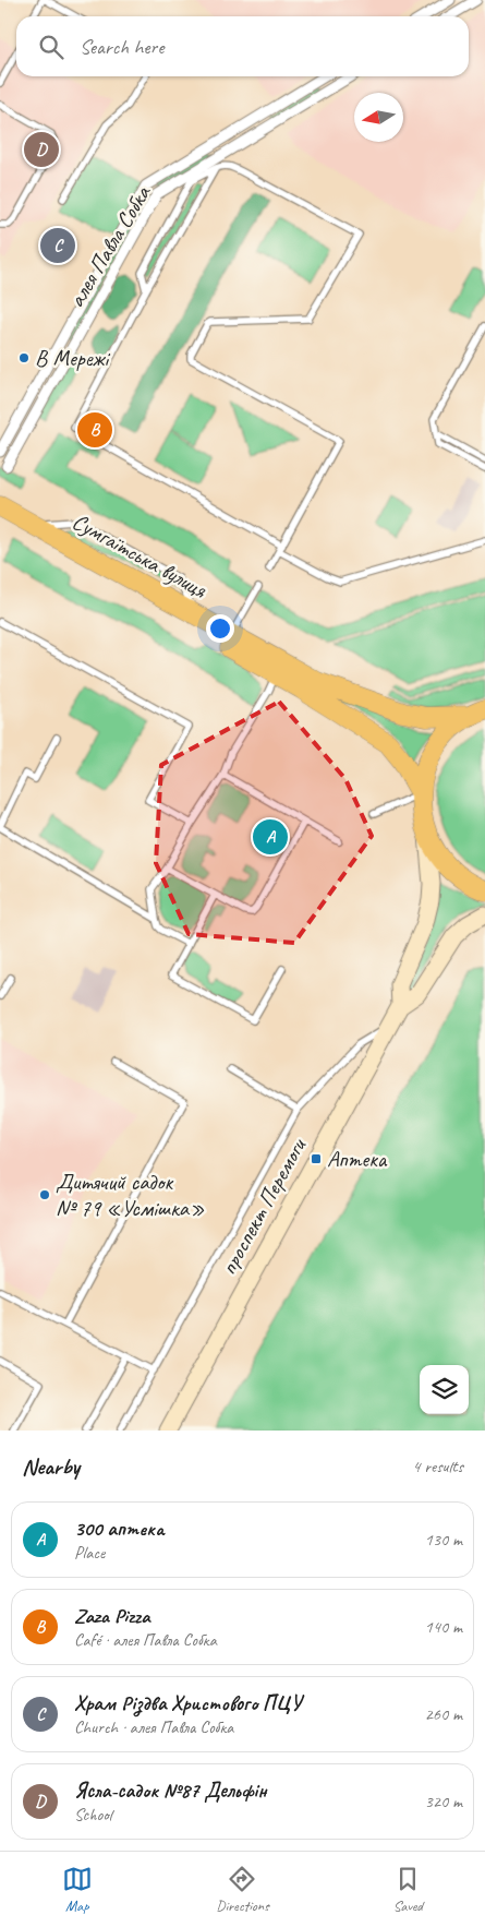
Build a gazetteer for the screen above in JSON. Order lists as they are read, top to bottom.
{
  "streets": {
    "main road": ["Сумгаїтська вулиця", "проспект Перемоги"],
    "street": ["алея Павла Собка"]
  },
  "places": {
    "other": ["В Мережі", "Дитячий садок № 79 «Усмішка»"],
    "transit": ["Аптека"]
  },
  "north": "left",
  "page": {
    "search": "Search here",
    "pins": [
      "D",
      "C",
      "B",
      "A"
    ],
    "heading": ["Nearby", "4 results"],
    "list": [
      {
        "mark": "A",
        "name": "300 аптека",
        "note": "Place",
        "value": "130 m"
      },
      {
        "mark": "B",
        "name": "Zaza Pizza",
        "note": "Café · алея Павла Собка",
        "value": "140 m"
      },
      {
        "mark": "C",
        "name": "Храм Різдва Христового ПЦУ",
        "note": "Church · алея Павла Собка",
        "value": "260 m"
      },
      {
        "mark": "D",
        "name": "Ясла-садок №87 Дельфін",
        "note": "School",
        "value": "320 m"
      }
    ],
    "nav": ["Map", "Directions", "Saved"]
  }
}
